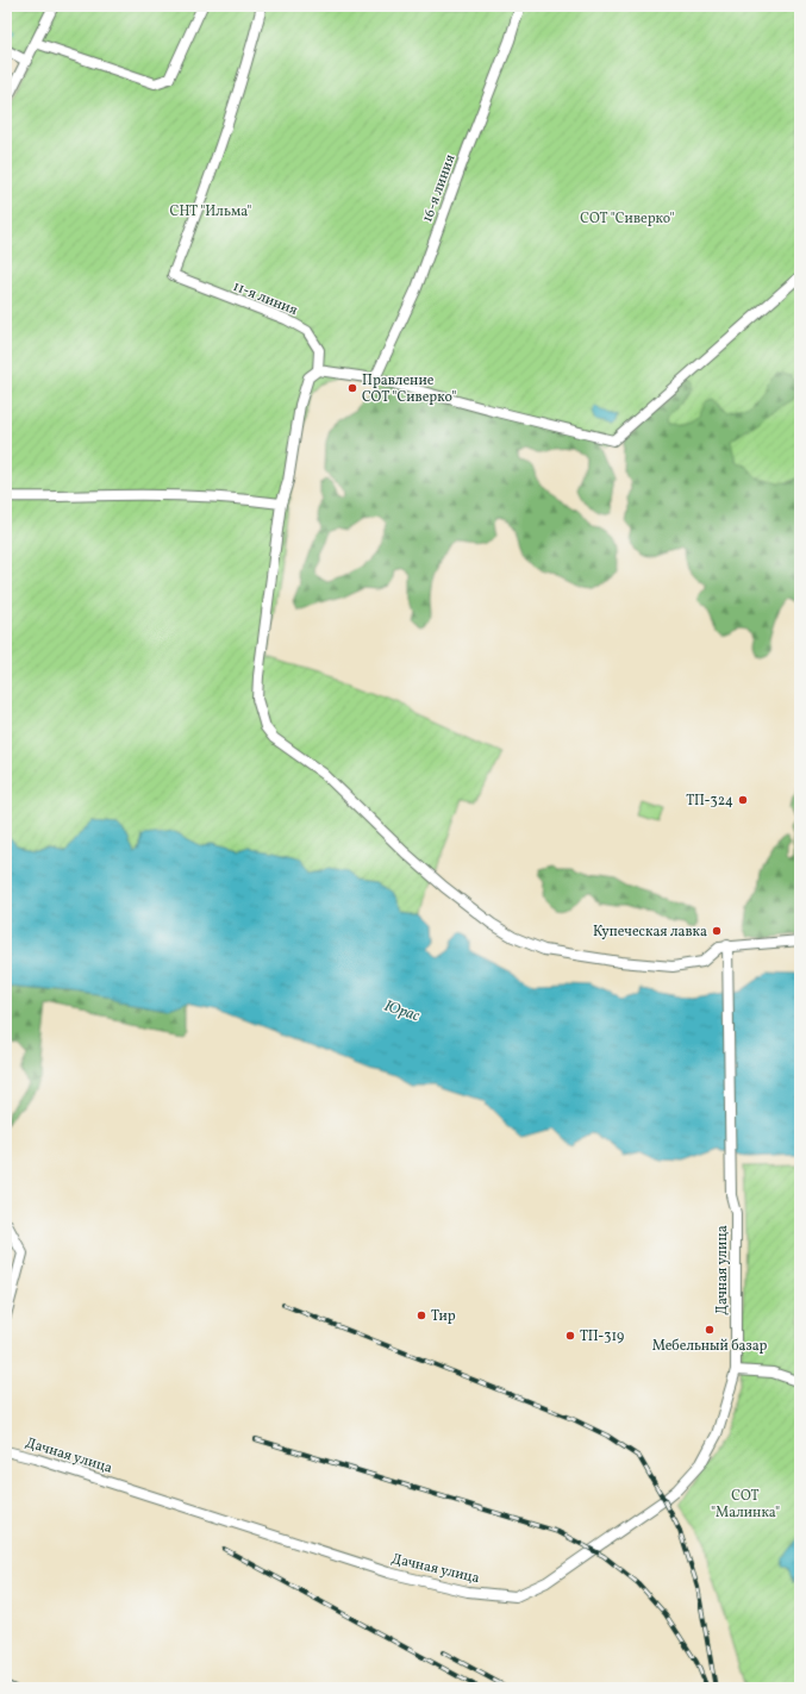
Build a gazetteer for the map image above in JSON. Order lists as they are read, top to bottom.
{
  "streets": {
    "street": ["16-я линия", "11-я линия", "Дачная улица"]
  },
  "water": ["Юрас"],
  "parks": ["СНТ \"Ильма\"", "СОТ \"Сиверко\"", "СОТ \"Малинка\""],
  "places": [
    "Правление СОТ \"Сиверко\"",
    "ТП-324",
    "Купеческая лавка",
    "Тир",
    "Мебельный базар",
    "ТП-319"
  ]
}
